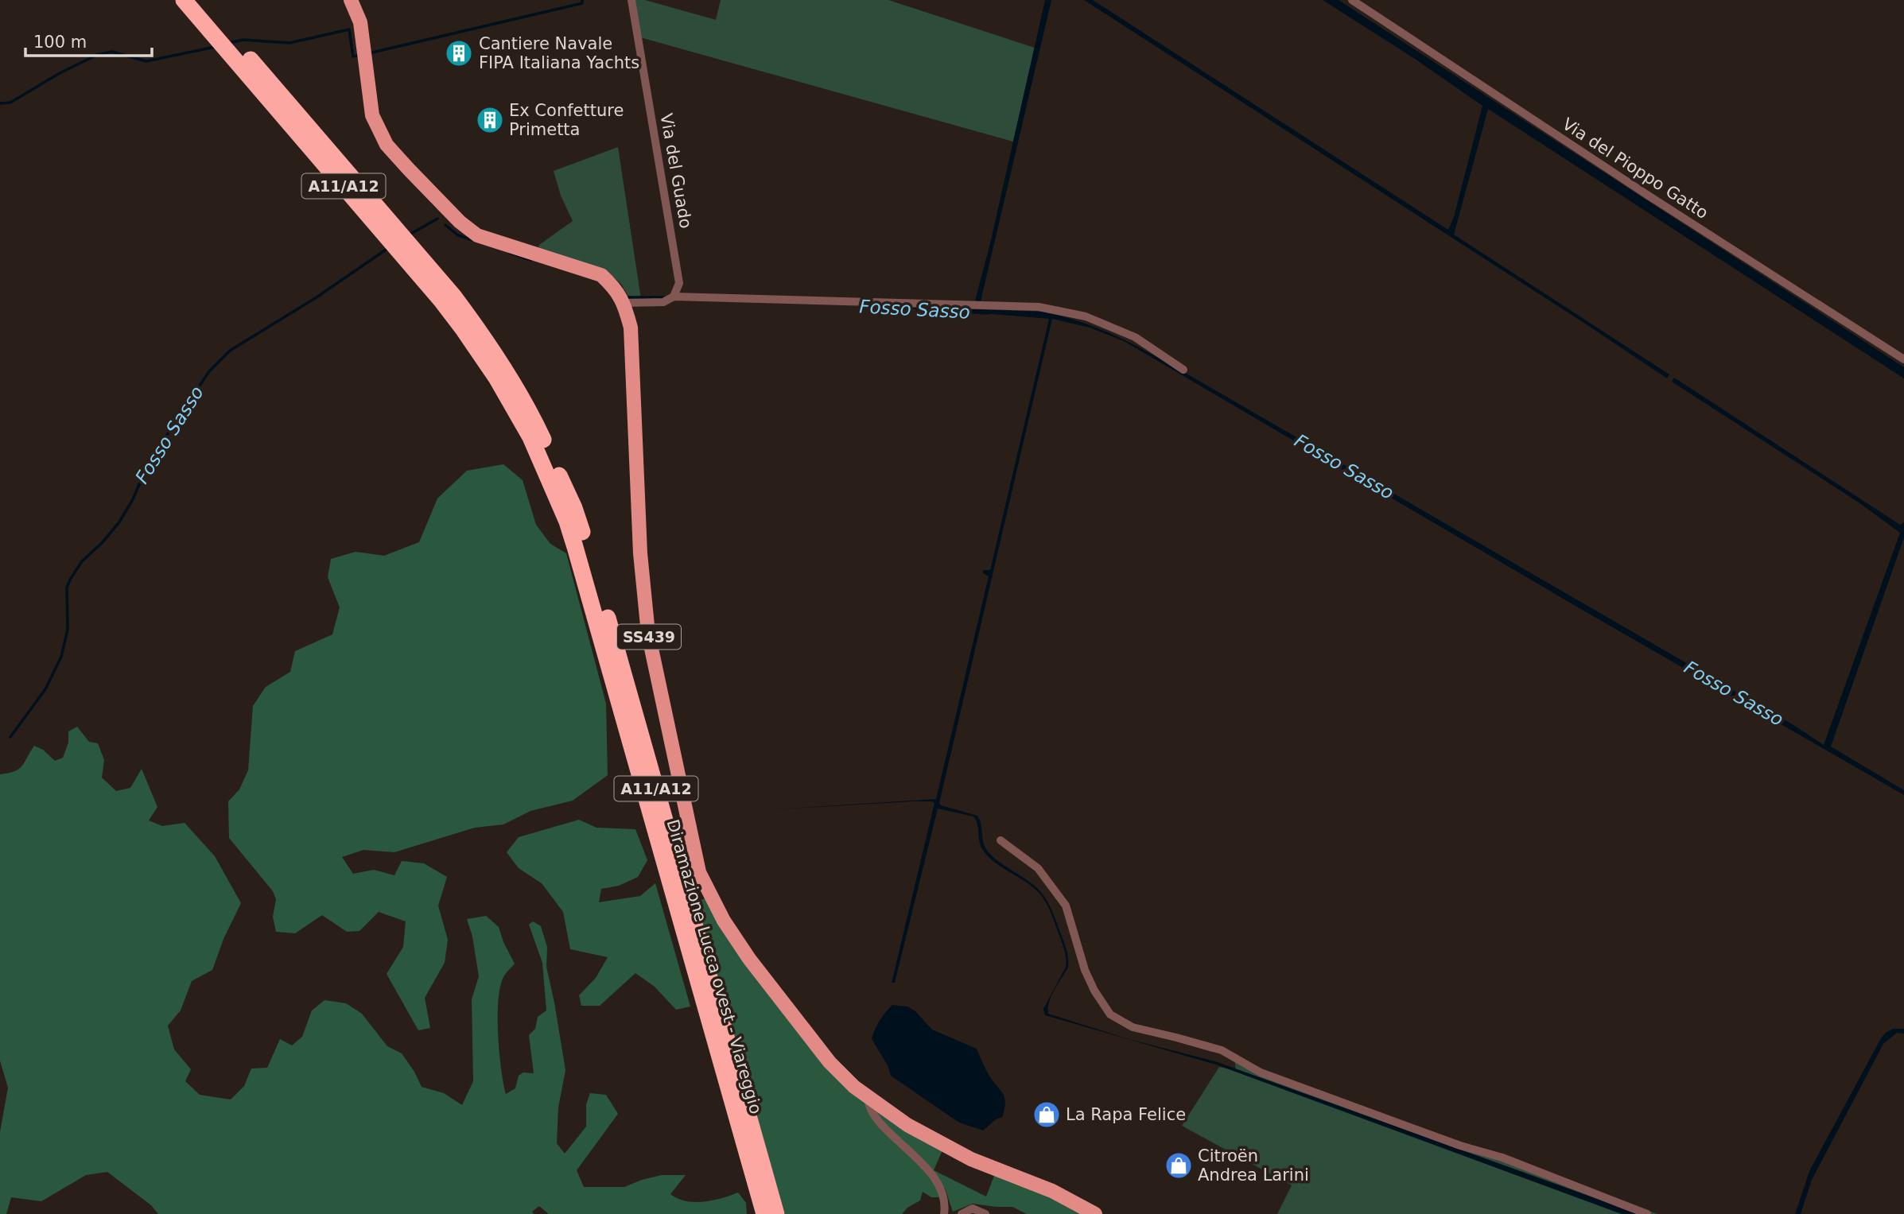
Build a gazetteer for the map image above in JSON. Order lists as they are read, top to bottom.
{
  "streets": {
    "highway": ["A11/A12", "Diramazione Lucca ovest - Viareggio"],
    "main road": ["SS439"],
    "street": ["Via del Pioppo Gatto", "Via del Guado"]
  },
  "water": ["Fosso Sasso"],
  "places": {
    "building": ["Cantiere Navale FIPA Italiana Yachts", "Ex Confetture Primetta"],
    "shop": ["La Rapa Felice", "Citroën Andrea Larini"]
  },
  "scale_bar": "100 m"
}
